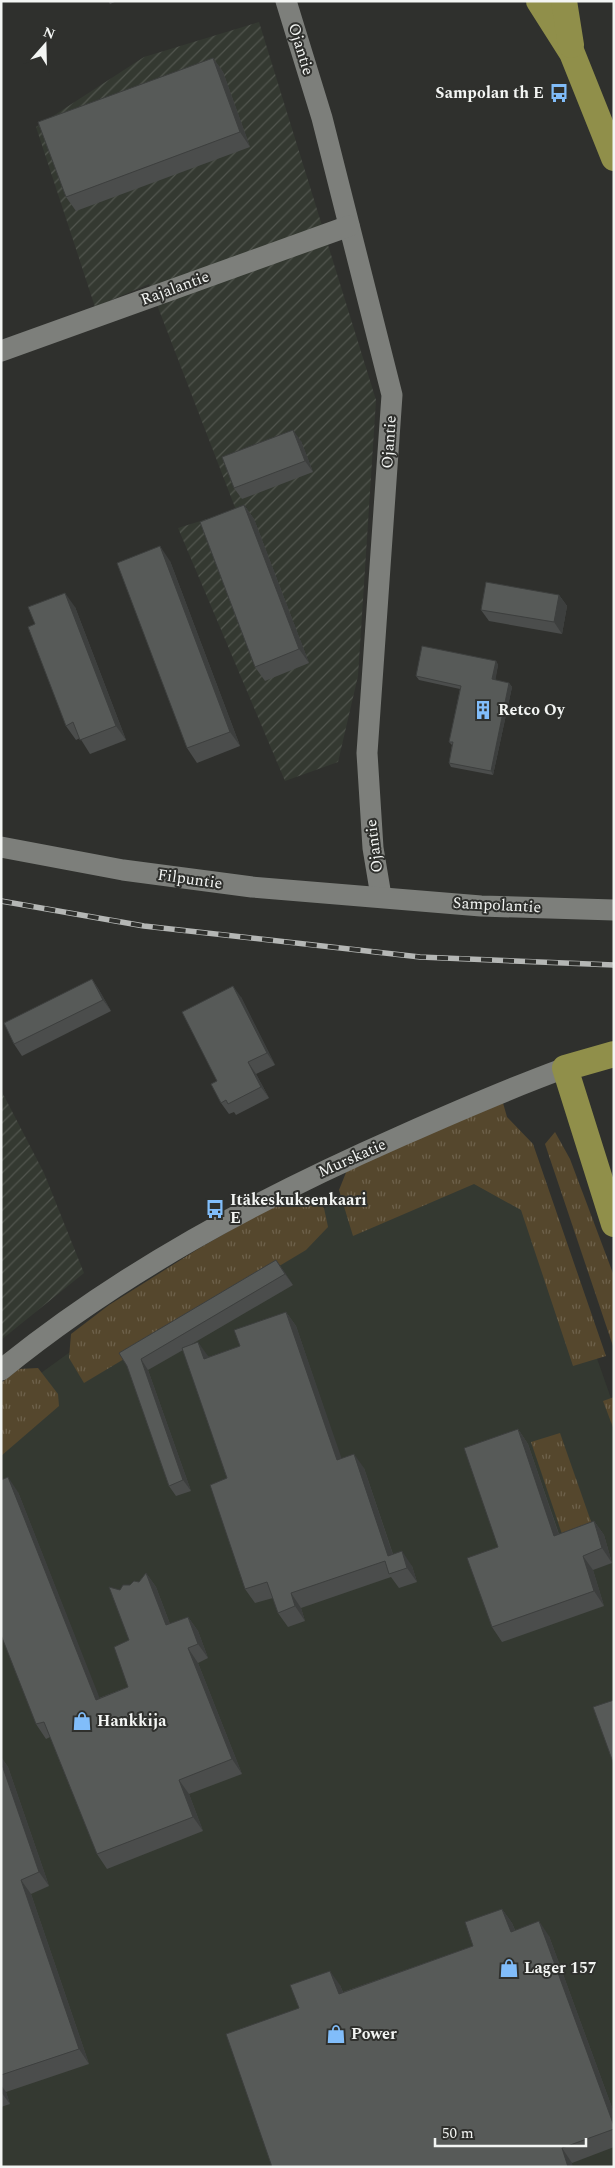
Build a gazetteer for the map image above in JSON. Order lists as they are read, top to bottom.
{
  "streets": {
    "street": [
      "Ojantie",
      "Rajalantie",
      "Filpuntie",
      "Sampolantie",
      "Murskatie"
    ]
  },
  "crossings": [
    ["Ojantie", "Rajalantie"],
    ["Ojantie", "Filpuntie"],
    ["Ojantie", "Sampolantie"],
    ["Filpuntie", "Sampolantie"]
  ],
  "places": {
    "bus stop": ["Sampolan th E", "Itäkeskuksenkaari E"],
    "building": ["Retco Oy"],
    "shop": ["Hankkija", "Lager 157", "Power"]
  },
  "scale_bar": "50 m",
  "north": "top"
}
